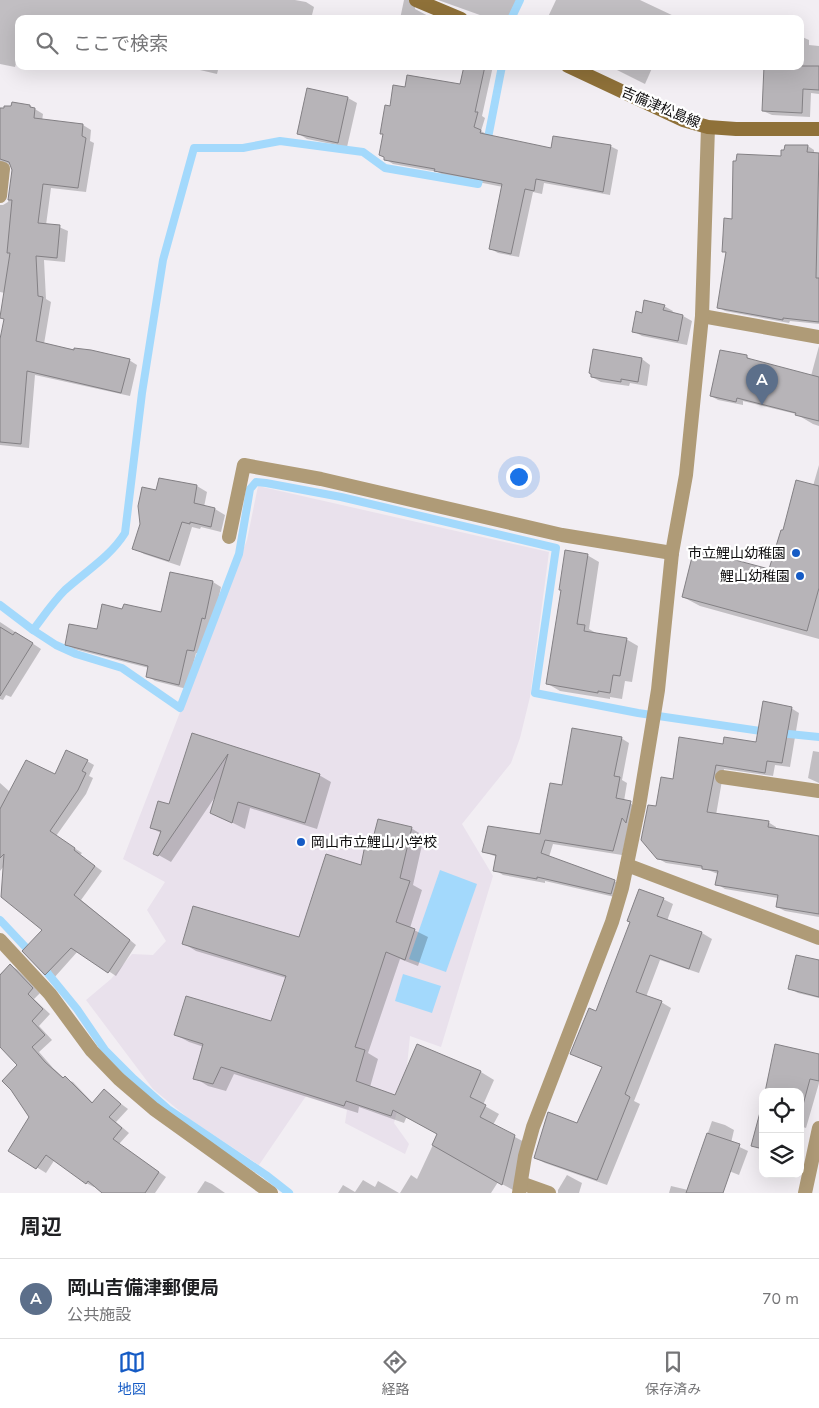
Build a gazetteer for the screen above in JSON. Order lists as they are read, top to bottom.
{
  "streets": {
    "main road": ["吉備津松島線"]
  },
  "places": ["市立鯉山幼稚園", "鯉山幼稚園", "岡山市立鯉山小学校"],
  "page": {
    "search": "ここで検索",
    "pins": "A",
    "heading": "周辺",
    "list": [
      {
        "mark": "A",
        "name": "岡山吉備津郵便局",
        "note": "公共施設",
        "value": "70 m"
      }
    ],
    "nav": ["地図", "経路", "保存済み"]
  }
}
